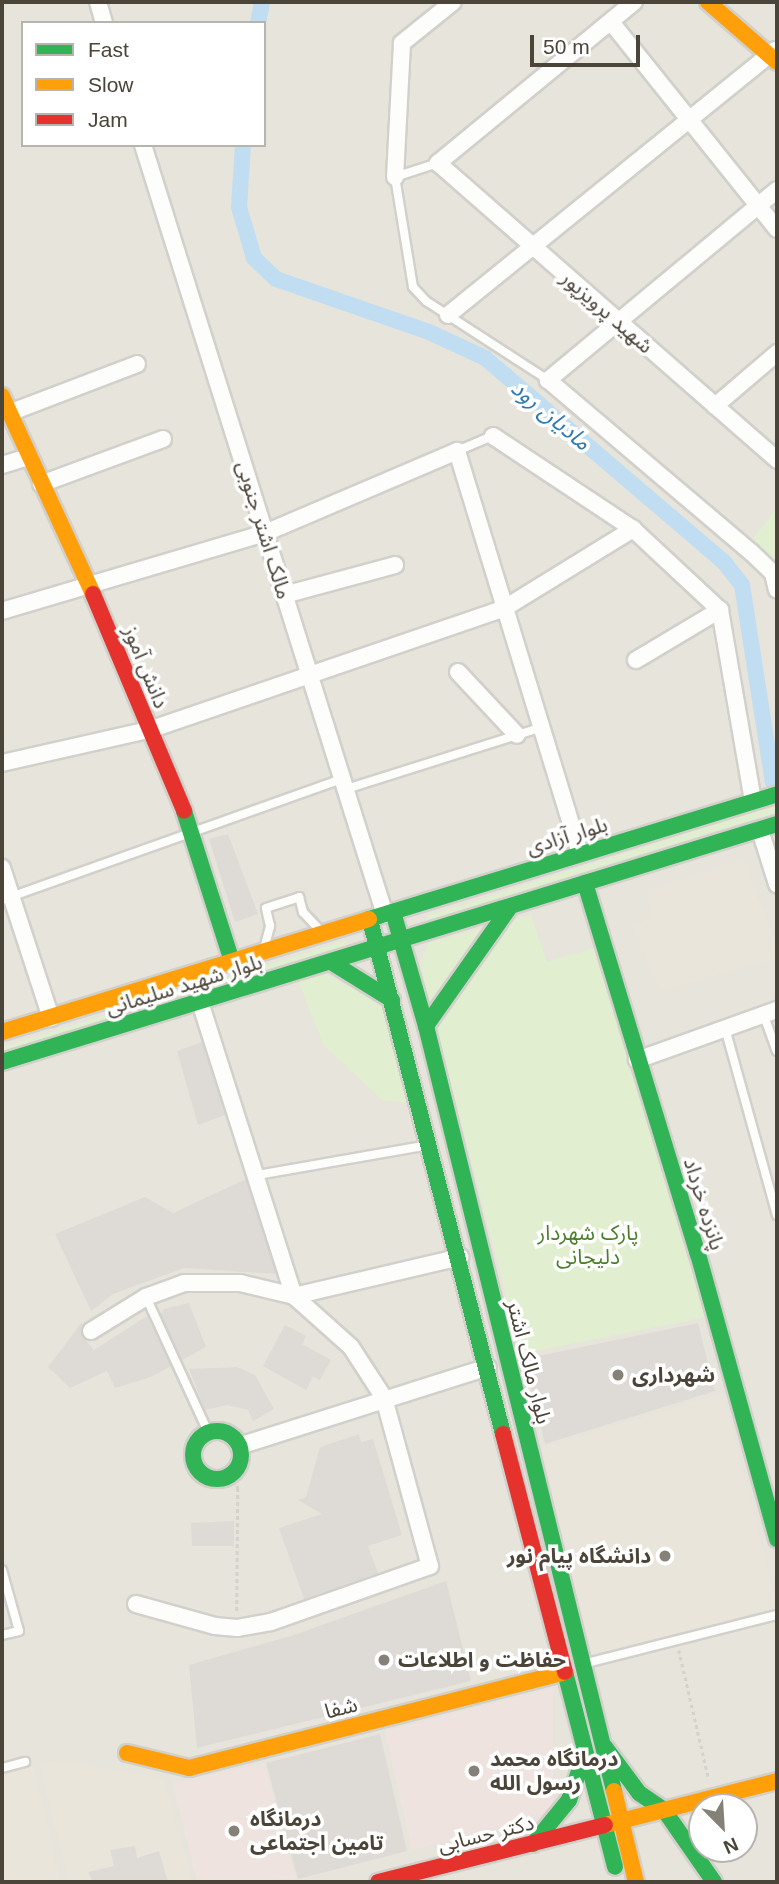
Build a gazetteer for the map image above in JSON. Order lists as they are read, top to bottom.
{
  "streets": {
    "main road": [
      "دانش آموز",
      "بلوار آزادی",
      "بلوار شهید سلیمانی",
      "پانزده خرداد",
      "بلوار مالک اشتر",
      "شفا",
      "دکتر حسابی"
    ],
    "street": ["شهید پرویزپور", "مالک اشتر جنوبی"]
  },
  "crossings": [
    ["مالک اشتر جنوبی", "بلوار آزادی"],
    ["مالک اشتر جنوبی", "بلوار شهید سلیمانی"],
    ["مالک اشتر جنوبی", "بلوار مالک اشتر"],
    ["دانش آموز", "بلوار شهید سلیمانی"],
    ["بلوار آزادی", "بلوار شهید سلیمانی"],
    ["بلوار آزادی", "بلوار مالک اشتر"],
    ["بلوار شهید سلیمانی", "بلوار مالک اشتر"],
    ["بلوار مالک اشتر", "شفا"],
    ["بلوار مالک اشتر", "دکتر حسابی"]
  ],
  "water": ["مادیان رود"],
  "parks": ["پارک شهردار دلیجانی"],
  "places": [
    "شهرداری",
    "دانشگاه پیام نور",
    "حفاظت و اطلاعات",
    "درمانگاه محمد رسول الله",
    "درمانگاه تامین اجتماعی"
  ],
  "legend": ["Fast", "Slow", "Jam"],
  "scale_bar": "50 m",
  "north": "bottom right"
}
